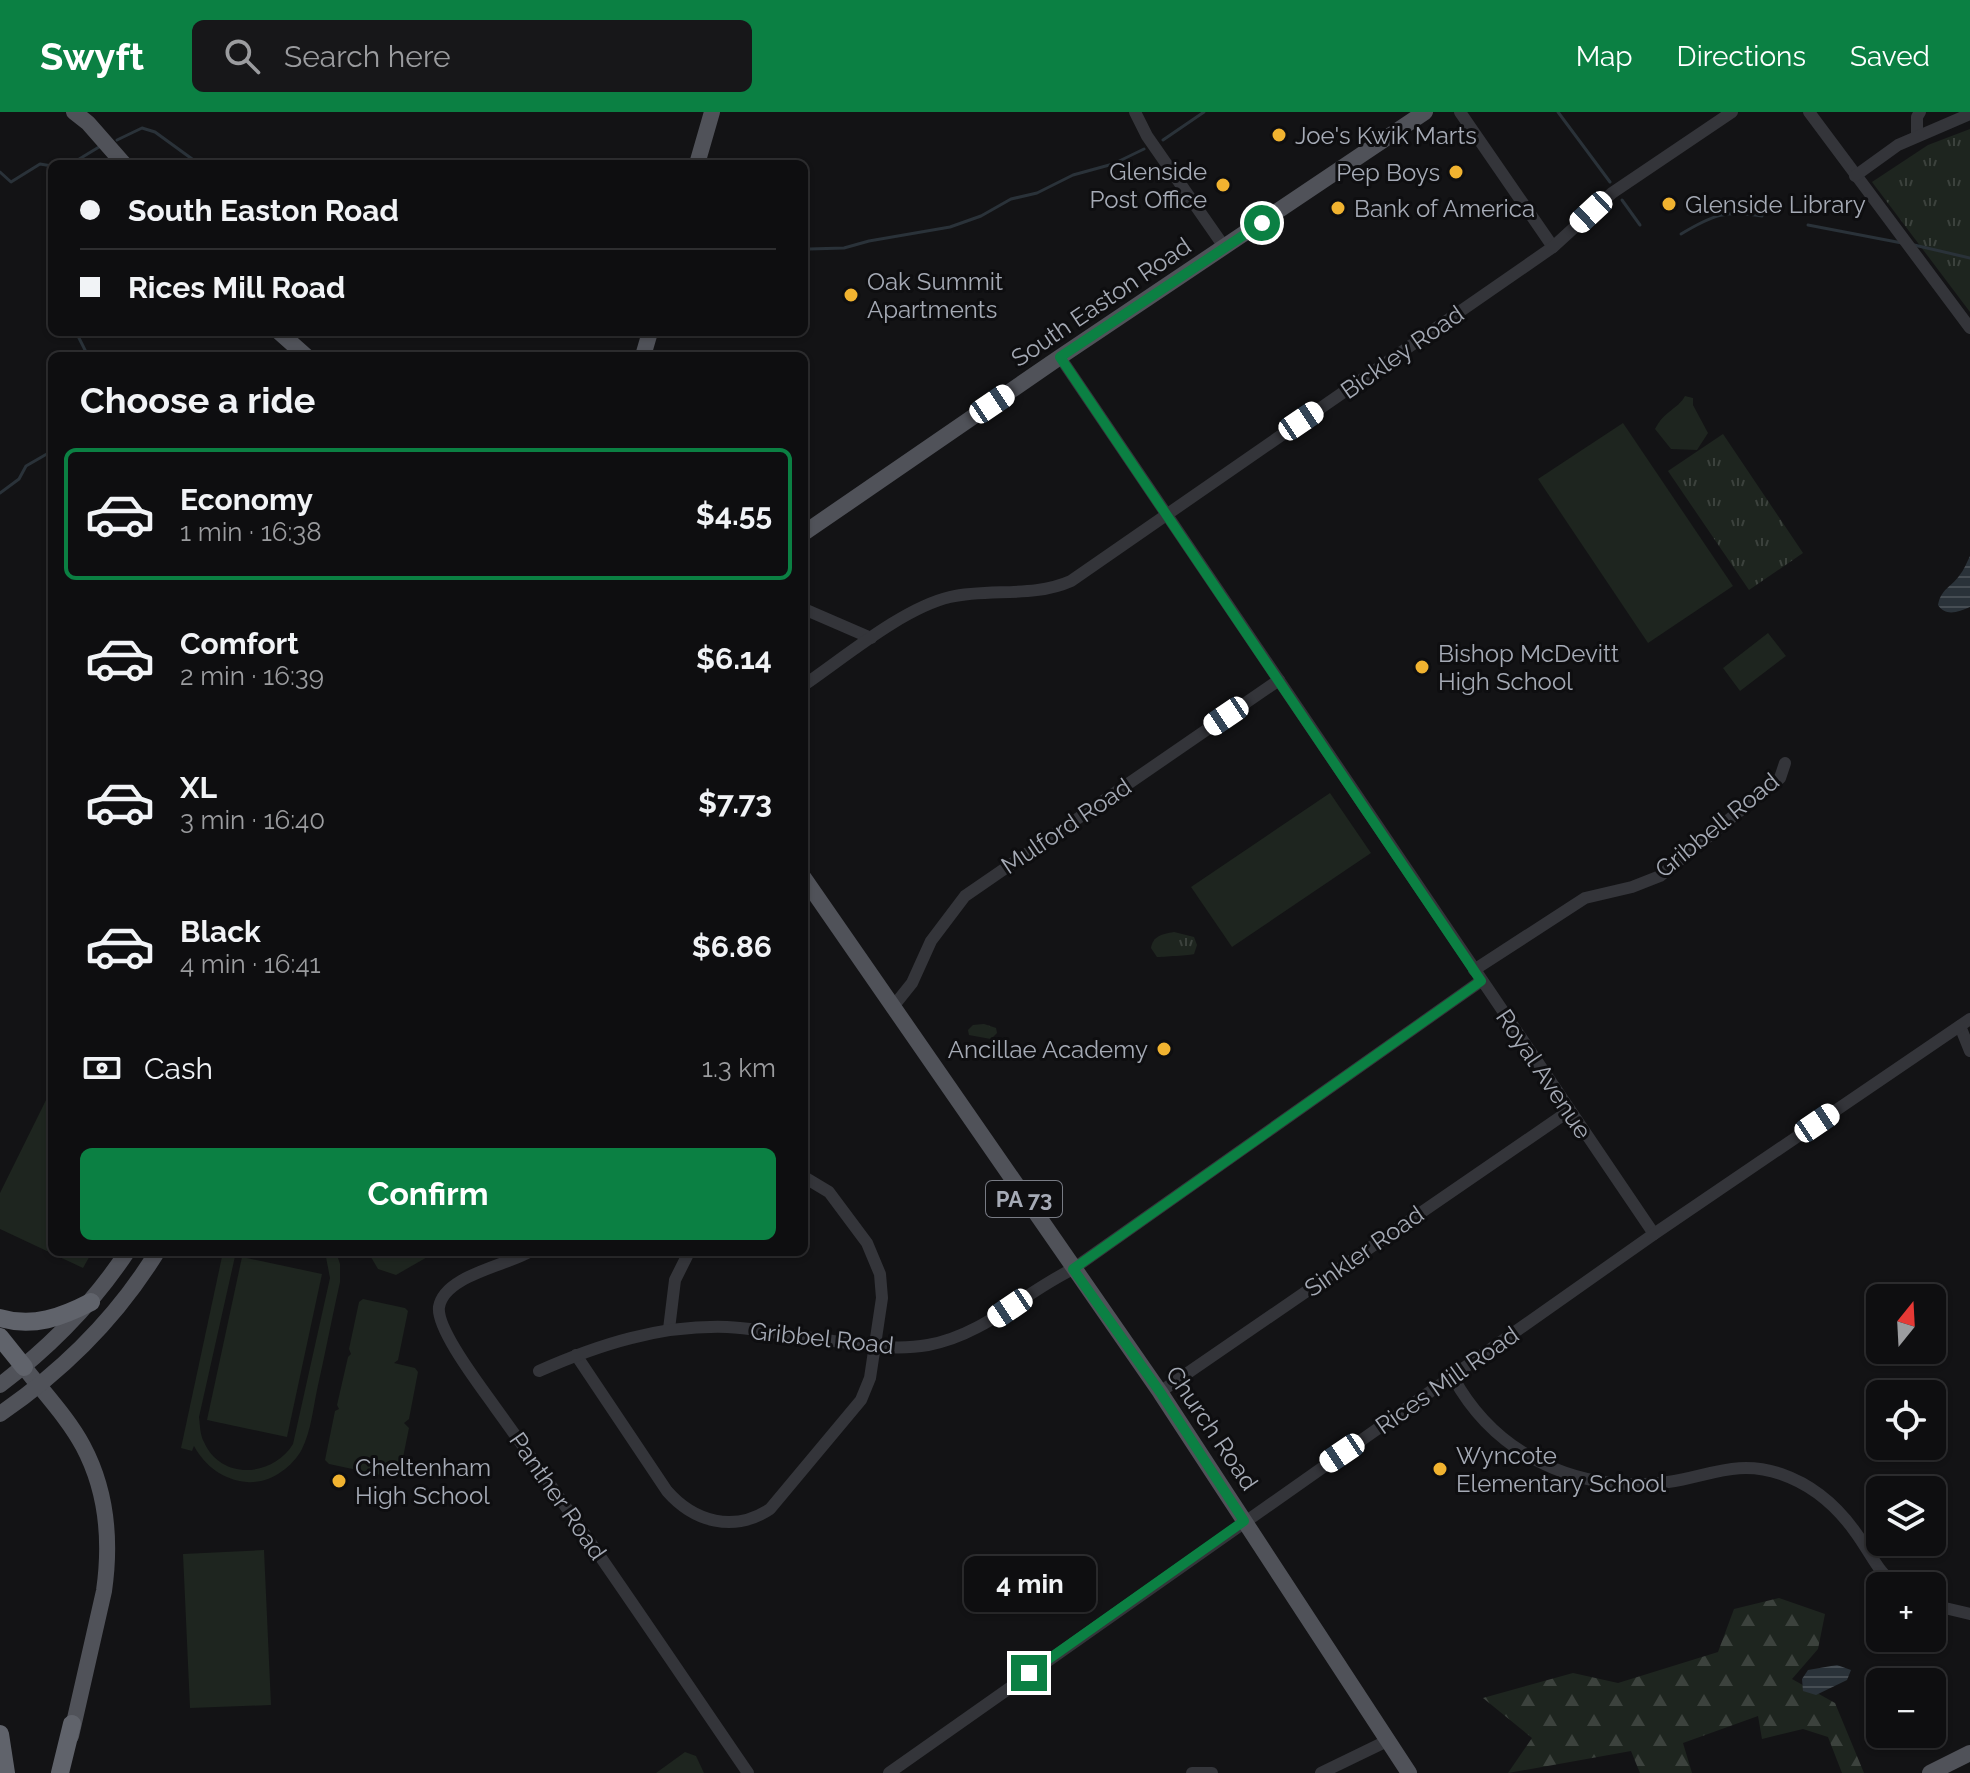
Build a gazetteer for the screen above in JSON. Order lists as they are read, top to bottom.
{
  "streets": {
    "main road": ["South Easton Road", "PA 73", "Church Road"],
    "street": [
      "Bickley Road",
      "Gribbell Road",
      "Mulford Road",
      "Royal Avenue",
      "Sinkler Road",
      "Gribbel Road",
      "Rices Mill Road",
      "Panther Road"
    ]
  },
  "crossings": [
    ["South Easton Road", "Royal Avenue"],
    ["Bickley Road", "Royal Avenue"],
    ["Gribbell Road", "Royal Avenue"],
    ["Gribbell Road", "Gribbel Road"],
    ["Mulford Road", "Royal Avenue"],
    ["Mulford Road", "Church Road"],
    ["Royal Avenue", "Sinkler Road"],
    ["Royal Avenue", "Gribbel Road"],
    ["Royal Avenue", "Rices Mill Road"],
    ["Sinkler Road", "Church Road"],
    ["Gribbel Road", "Church Road"],
    ["Rices Mill Road", "Church Road"]
  ],
  "places": [
    "Joe's Kwik Marts",
    "Pep Boys",
    "Glenside Post Office",
    "Glenside Library",
    "Bank of America",
    "Oak Summit Apartments",
    "Bishop McDevitt High School",
    "Ancillae Academy",
    "Wyncote Elementary School",
    "Cheltenham High School"
  ],
  "north": "top",
  "page": {
    "header": "Swyft",
    "search": "Search here",
    "nav": ["Map", "Directions", "Saved"],
    "banner": ["South Easton Road", "Rices Mill Road"],
    "heading": "Choose a ride",
    "list": [
      {
        "name": "Economy",
        "note": "1 min · 16:38",
        "value": "$4.55"
      },
      {
        "name": "Comfort",
        "note": "2 min · 16:39",
        "value": "$6.14"
      },
      {
        "name": "XL",
        "note": "3 min · 16:40",
        "value": "$7.73"
      },
      {
        "name": "Black",
        "note": "4 min · 16:41",
        "value": "$6.86"
      }
    ],
    "pay": ["Cash", "1.3 km"],
    "buttons": "Confirm",
    "map_buttons": ["+", "−"],
    "bubble": "4 min"
  }
}
